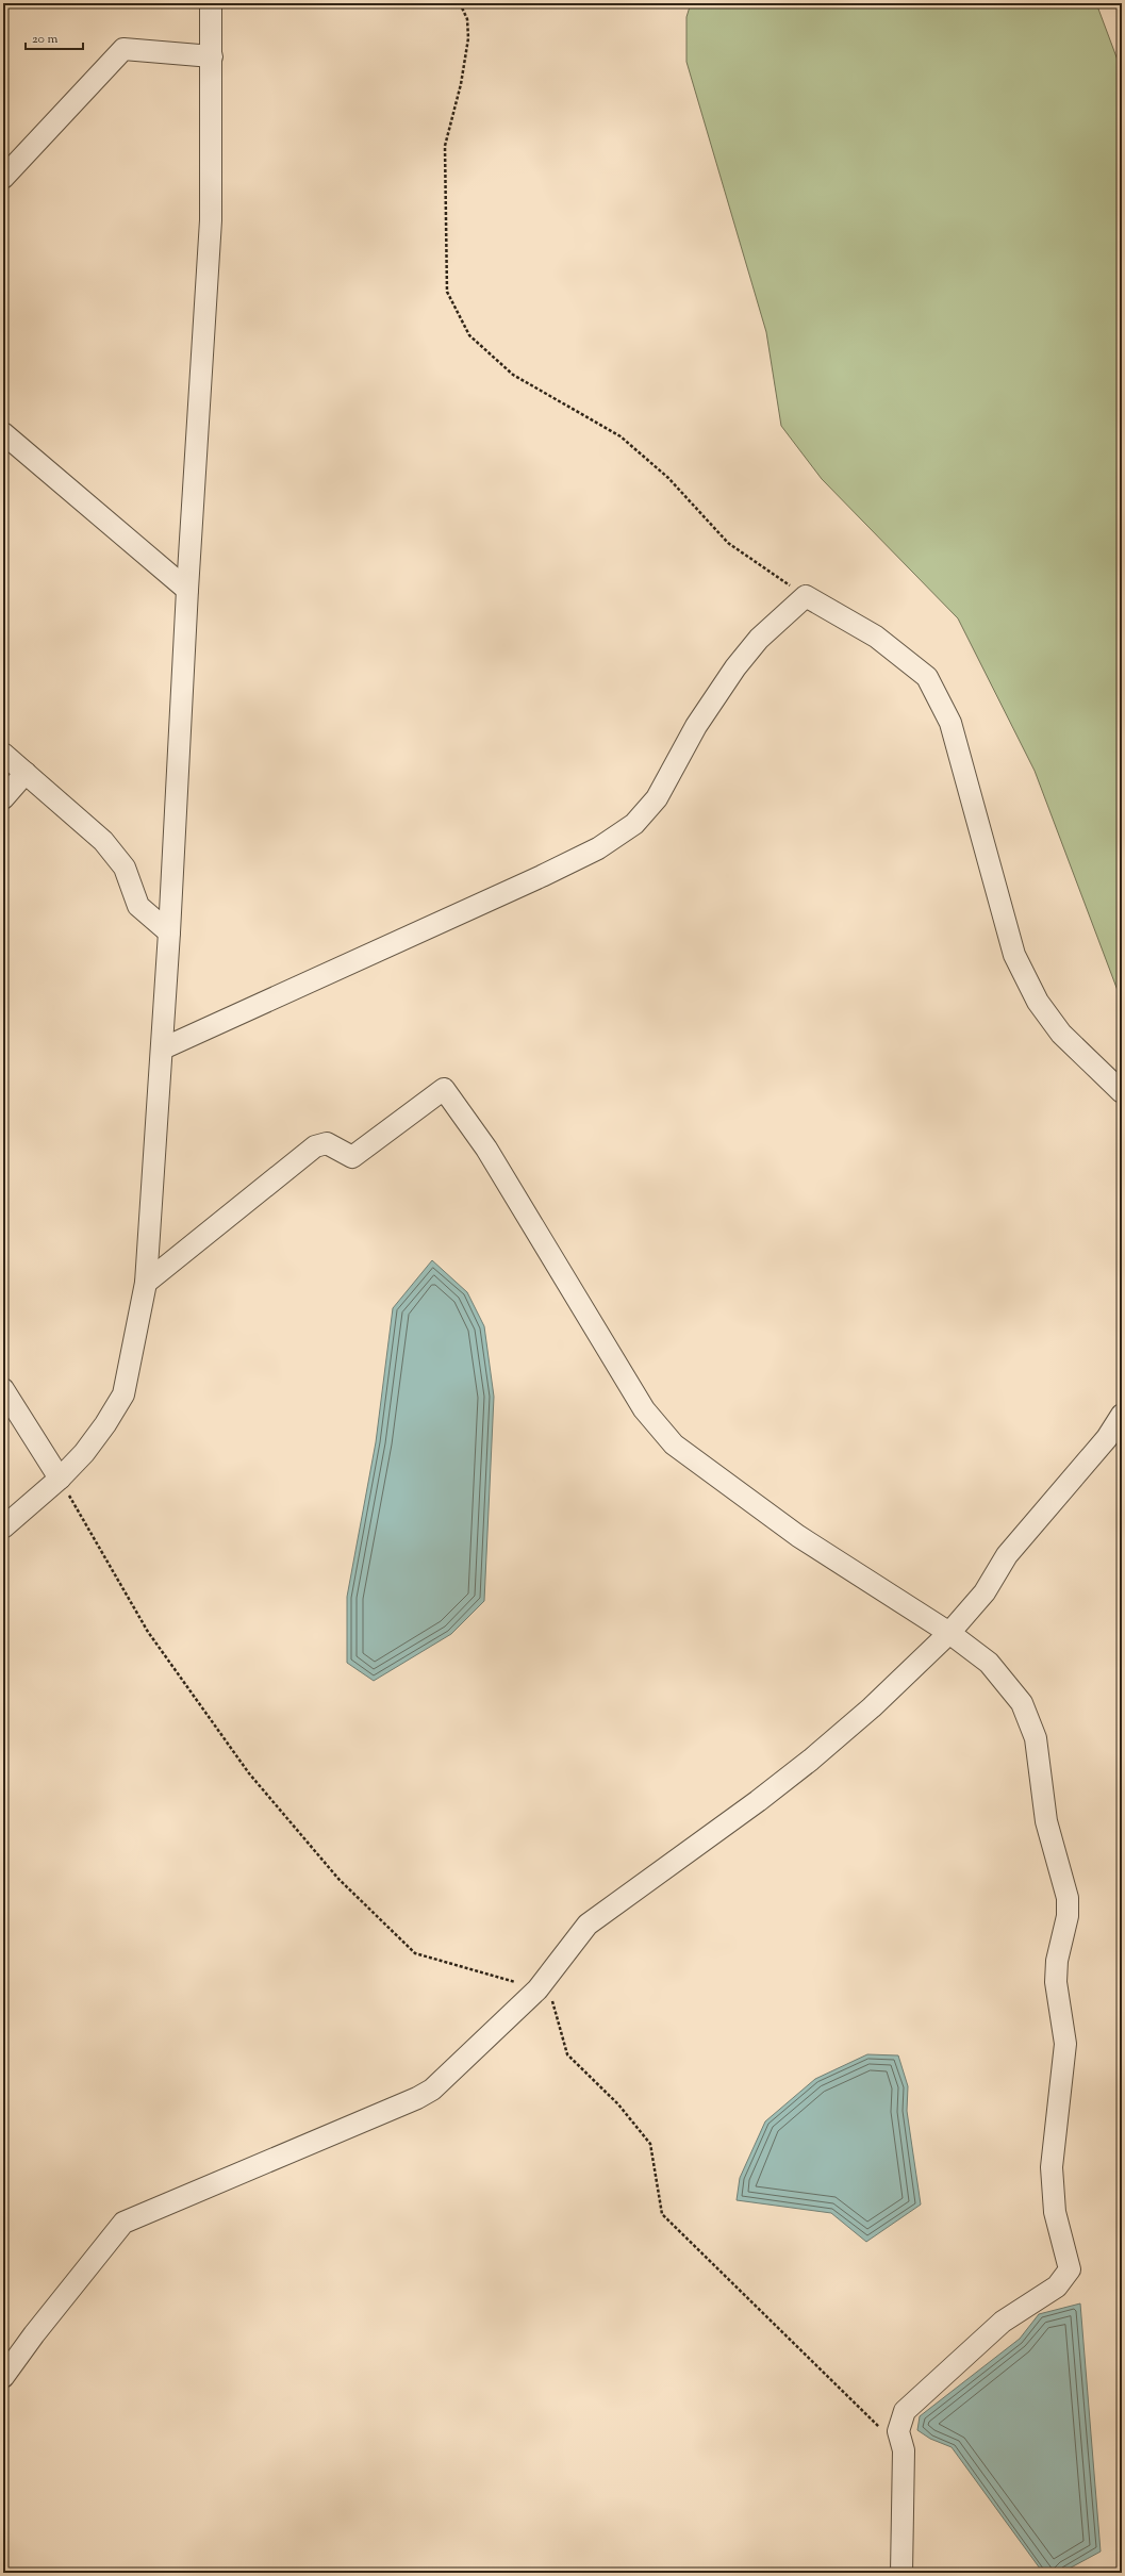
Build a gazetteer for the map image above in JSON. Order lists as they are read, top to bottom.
{
  "scale_bar": "20 m"
}
